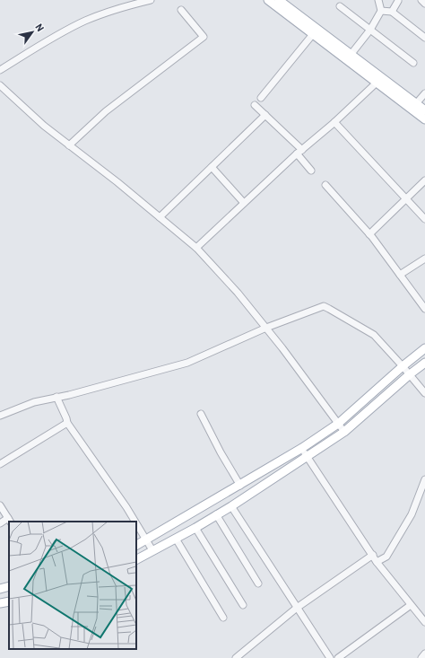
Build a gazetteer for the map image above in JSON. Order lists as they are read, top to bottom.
{
  "north": "top right"
}
